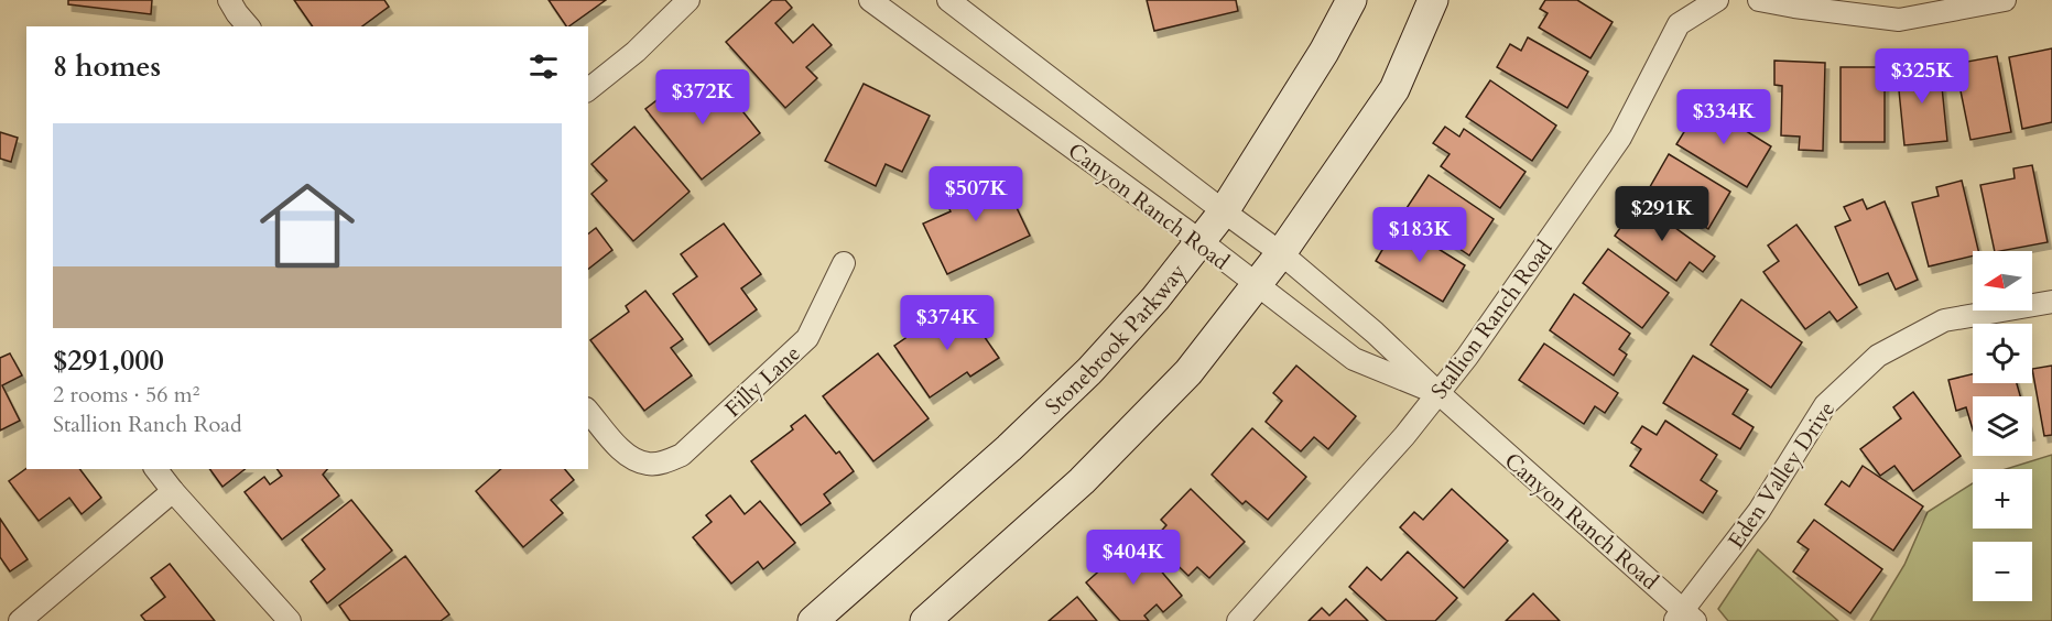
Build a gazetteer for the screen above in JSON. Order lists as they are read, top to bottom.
{
  "streets": {
    "main road": ["Stonebrook Parkway"],
    "street": [
      "Canyon Ranch Road",
      "Stallion Ranch Road",
      "Filly Lane",
      "Eden Valley Drive"
    ]
  },
  "crossings": [
    ["Canyon Ranch Road", "Stallion Ranch Road"],
    ["Canyon Ranch Road", "Stonebrook Parkway"],
    ["Canyon Ranch Road", "Eden Valley Drive"]
  ],
  "north": "left",
  "page": {
    "heading": "8 homes",
    "price": [
      "$325K",
      "$372K",
      "$334K",
      "$507K",
      "$291K",
      "$183K",
      "$374K",
      "$404K"
    ],
    "list": [
      {
        "name": "$291,000",
        "note": "2 rooms · 56 m² · Stallion Ranch Road"
      }
    ],
    "map_buttons": ["+", "−"]
  }
}
